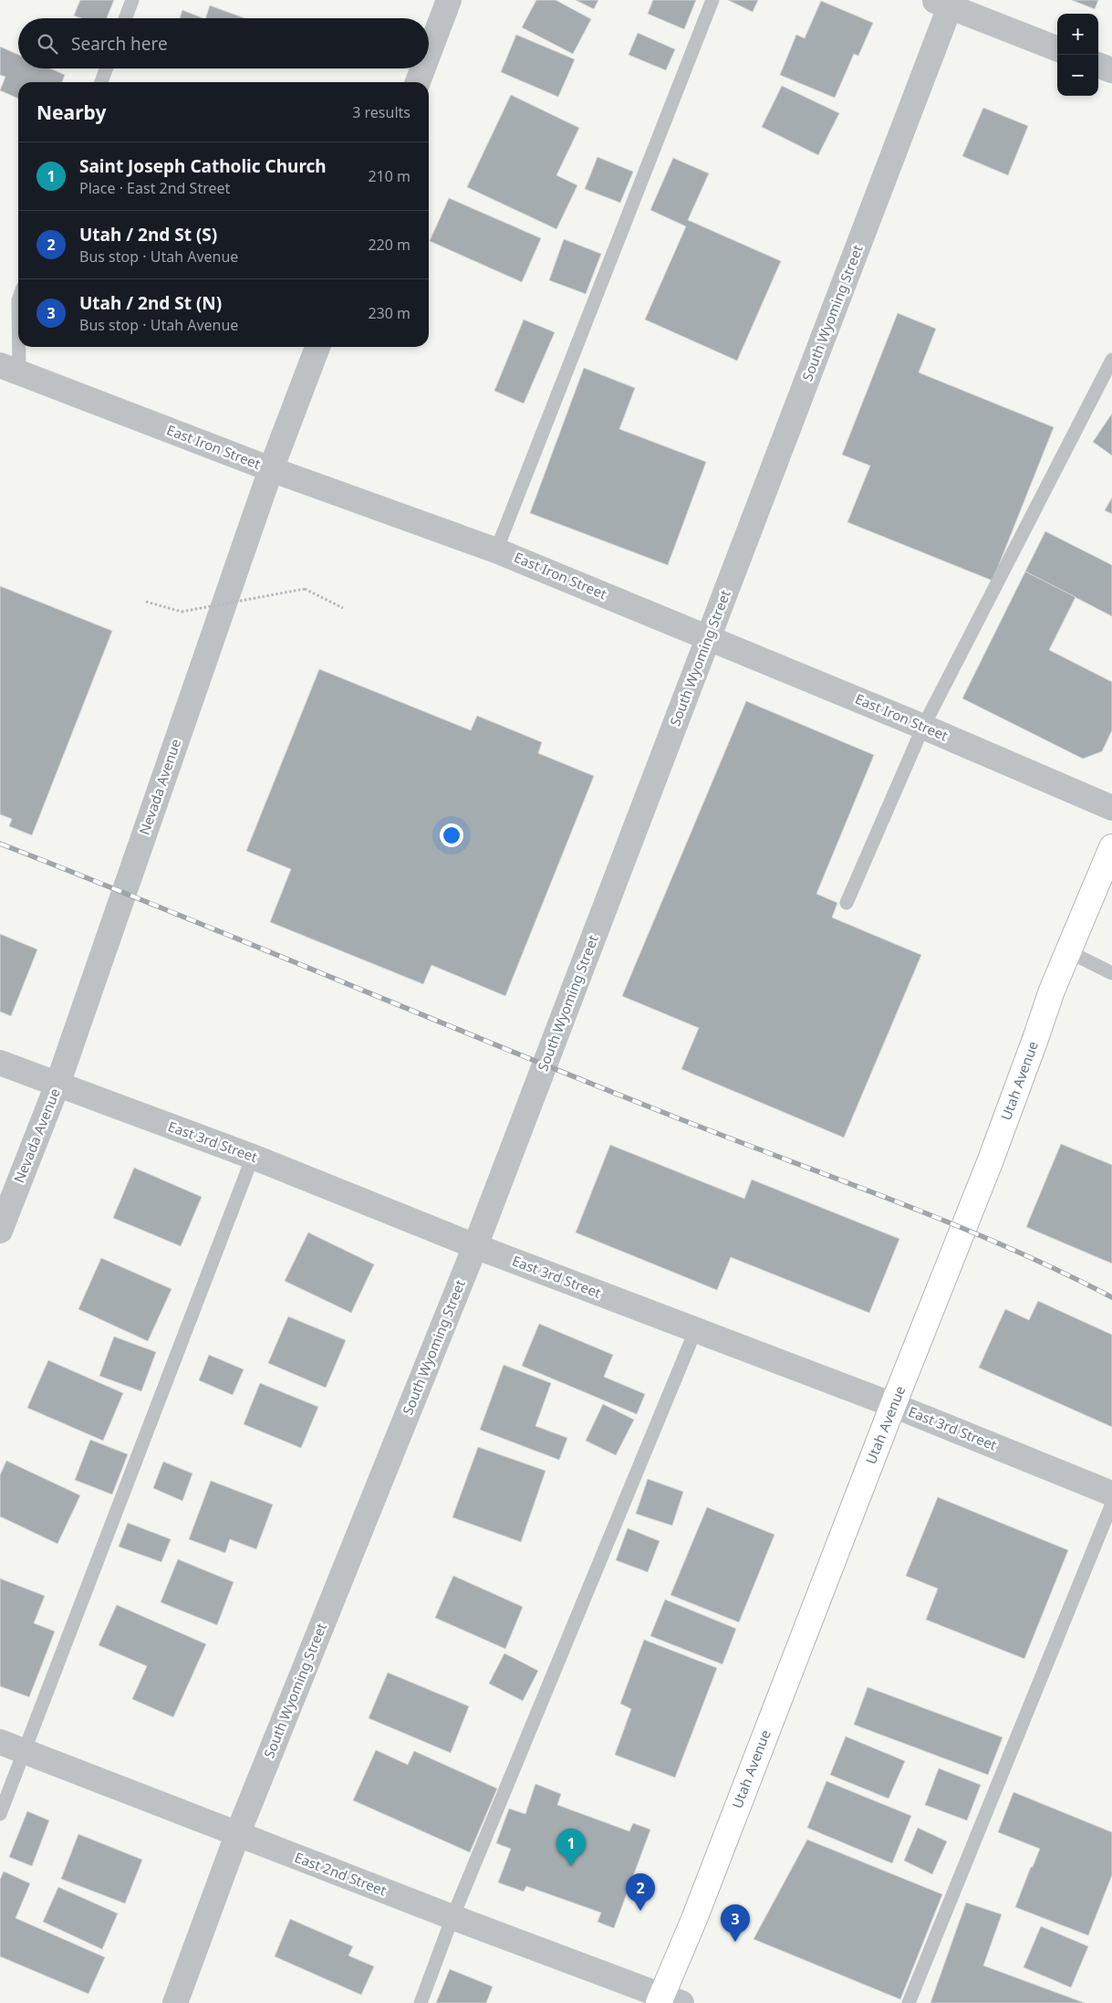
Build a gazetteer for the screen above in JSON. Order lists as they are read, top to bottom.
{
  "streets": {
    "main road": ["Utah Avenue"],
    "street": [
      "South Wyoming Street",
      "East Iron Street",
      "Nevada Avenue",
      "East 3rd Street",
      "East 2nd Street"
    ]
  },
  "crossings": [
    ["South Wyoming Street", "East Iron Street"],
    ["South Wyoming Street", "East 3rd Street"],
    ["South Wyoming Street", "East 2nd Street"],
    ["East Iron Street", "Nevada Avenue"],
    ["Nevada Avenue", "East 3rd Street"],
    ["Utah Avenue", "East 3rd Street"],
    ["Utah Avenue", "East 2nd Street"]
  ],
  "page": {
    "map_buttons": ["+", "−"],
    "search": "Search here",
    "heading": ["Nearby", "3 results"],
    "list": [
      {
        "mark": "1",
        "name": "Saint Joseph Catholic Church",
        "note": "Place · East 2nd Street",
        "value": "210 m"
      },
      {
        "mark": "2",
        "name": "Utah / 2nd St (S)",
        "note": "Bus stop · Utah Avenue",
        "value": "220 m"
      },
      {
        "mark": "3",
        "name": "Utah / 2nd St (N)",
        "note": "Bus stop · Utah Avenue",
        "value": "230 m"
      }
    ],
    "pins": ["1", "2", "3"]
  }
}
